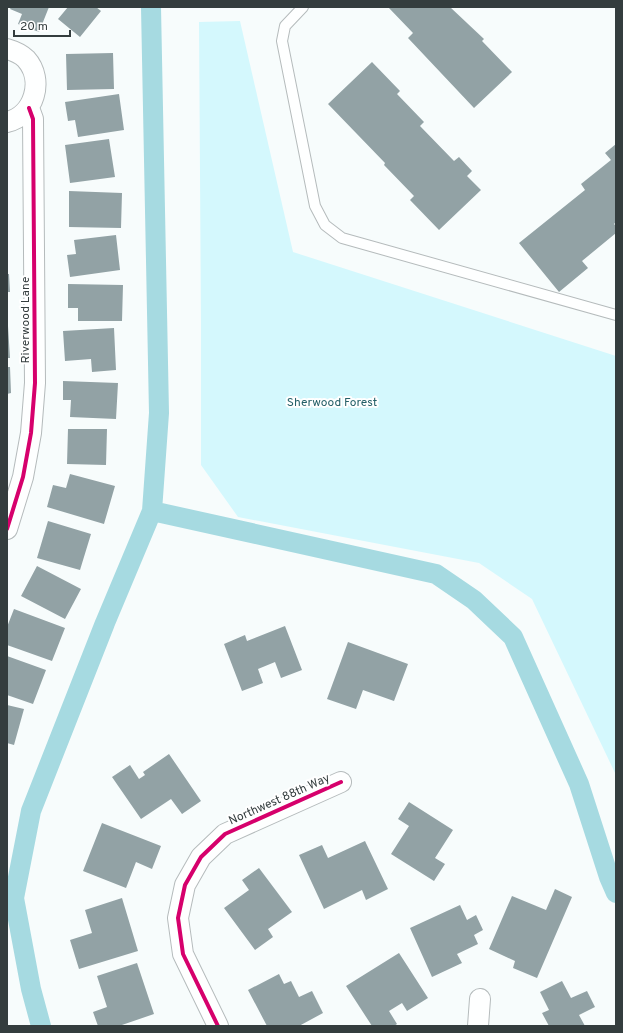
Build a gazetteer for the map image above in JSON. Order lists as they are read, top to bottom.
{
  "streets": {
    "street": ["Riverwood Lane", "Northwest 88th Way"]
  },
  "parks": ["Sherwood Forest"],
  "scale_bar": "20 m"
}
